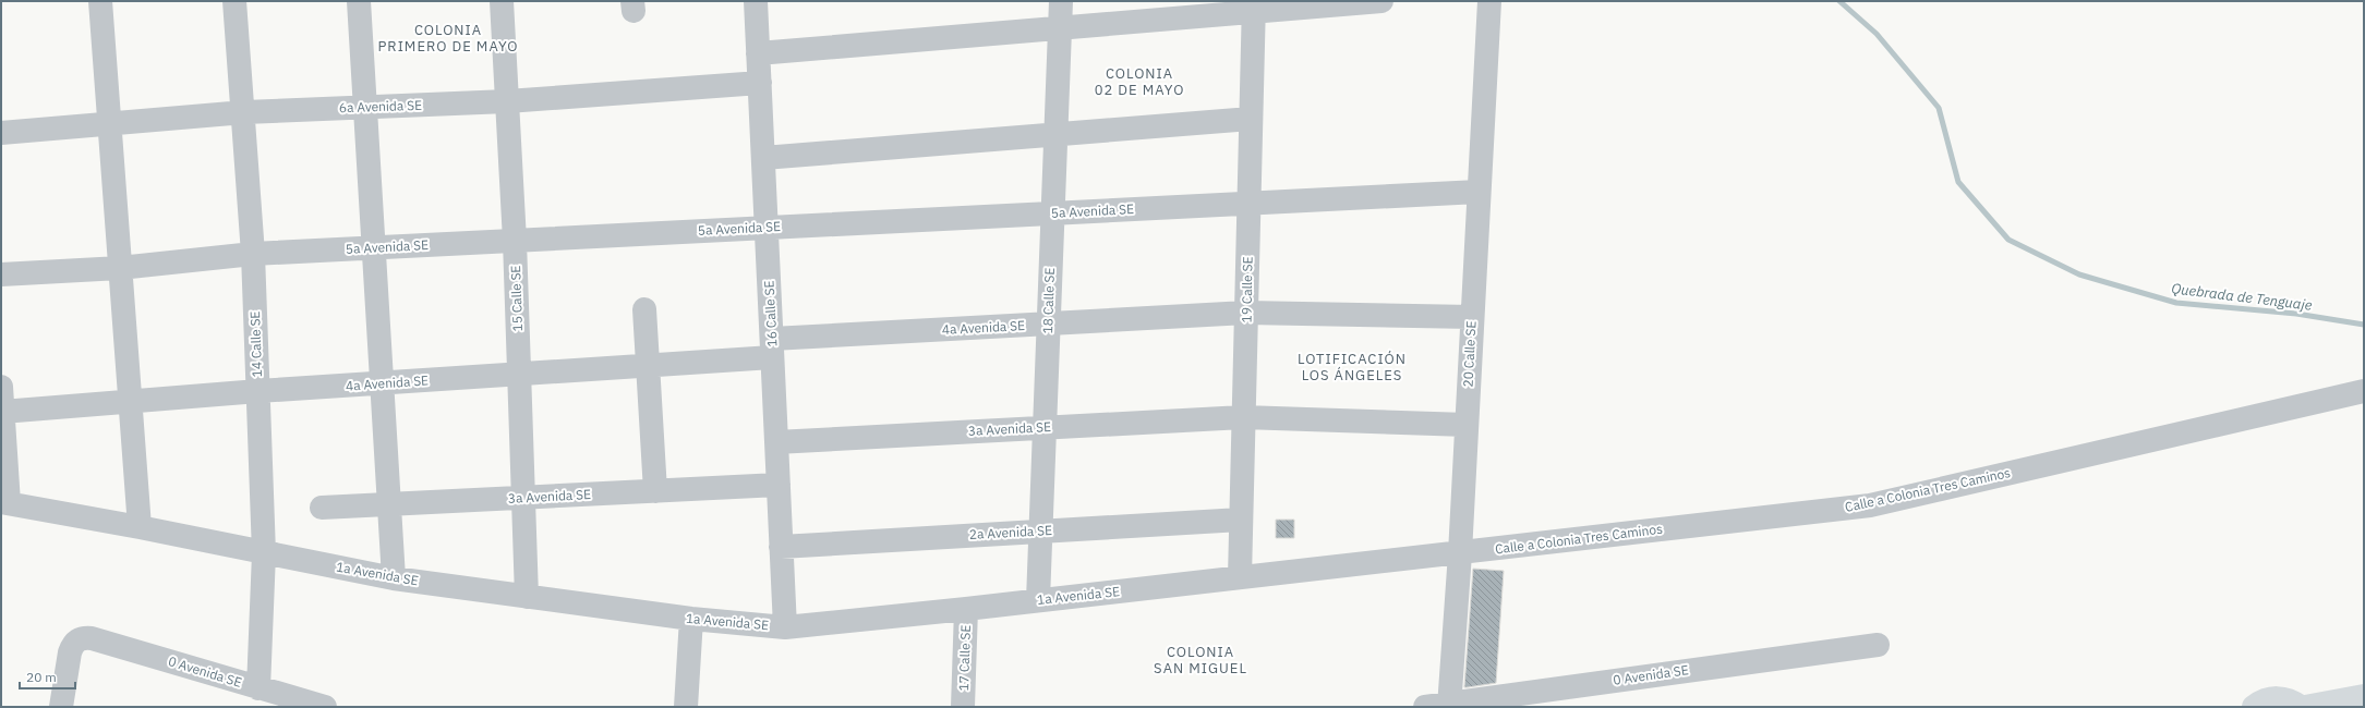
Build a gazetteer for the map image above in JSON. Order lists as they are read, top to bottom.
{
  "streets": {
    "street": [
      "6a Avenida SE",
      "5a Avenida SE",
      "19 Calle SE",
      "15 Calle SE",
      "18 Calle SE",
      "16 Calle SE",
      "4a Avenida SE",
      "14 Calle SE",
      "20 Calle SE",
      "3a Avenida SE",
      "Calle a Colonia Tres Caminos",
      "2a Avenida SE",
      "1a Avenida SE",
      "17 Calle SE",
      "0 Avenida SE"
    ]
  },
  "crossings": [
    ["6a Avenida SE", "15 Calle SE"],
    ["6a Avenida SE", "16 Calle SE"],
    ["6a Avenida SE", "14 Calle SE"],
    ["5a Avenida SE", "19 Calle SE"],
    ["5a Avenida SE", "15 Calle SE"],
    ["5a Avenida SE", "18 Calle SE"],
    ["5a Avenida SE", "16 Calle SE"],
    ["5a Avenida SE", "14 Calle SE"],
    ["5a Avenida SE", "20 Calle SE"],
    ["19 Calle SE", "4a Avenida SE"],
    ["19 Calle SE", "3a Avenida SE"],
    ["19 Calle SE", "2a Avenida SE"],
    ["19 Calle SE", "1a Avenida SE"],
    ["15 Calle SE", "4a Avenida SE"],
    ["15 Calle SE", "3a Avenida SE"],
    ["15 Calle SE", "1a Avenida SE"],
    ["18 Calle SE", "4a Avenida SE"],
    ["18 Calle SE", "3a Avenida SE"],
    ["18 Calle SE", "2a Avenida SE"],
    ["18 Calle SE", "1a Avenida SE"],
    ["16 Calle SE", "4a Avenida SE"],
    ["16 Calle SE", "3a Avenida SE"],
    ["16 Calle SE", "2a Avenida SE"],
    ["16 Calle SE", "1a Avenida SE"],
    ["4a Avenida SE", "14 Calle SE"],
    ["4a Avenida SE", "20 Calle SE"],
    ["14 Calle SE", "1a Avenida SE"],
    ["14 Calle SE", "0 Avenida SE"],
    ["20 Calle SE", "3a Avenida SE"],
    ["20 Calle SE", "Calle a Colonia Tres Caminos"],
    ["20 Calle SE", "1a Avenida SE"],
    ["20 Calle SE", "0 Avenida SE"],
    ["Calle a Colonia Tres Caminos", "1a Avenida SE"],
    ["1a Avenida SE", "17 Calle SE"]
  ],
  "districts": [
    "COLONIA PRIMERO DE MAYO",
    "COLONIA 02 DE MAYO",
    "LOTIFICACIÓN LOS ÁNGELES",
    "COLONIA SAN MIGUEL"
  ],
  "water": ["Quebrada de Tenguaje"],
  "scale_bar": "20 m"
}
